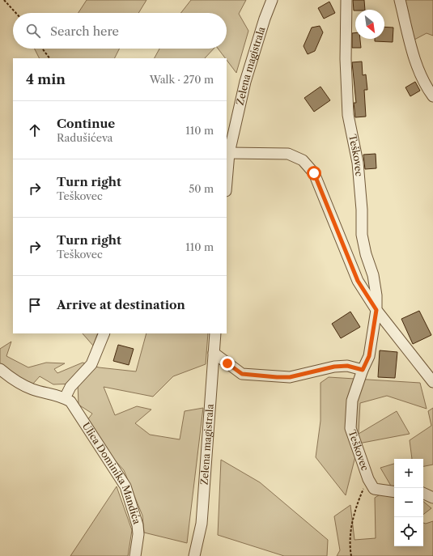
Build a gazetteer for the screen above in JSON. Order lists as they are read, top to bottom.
{
  "streets": {
    "street": ["Zelena magistrala", "Teškovec", "Ulica Dominika Mandića"]
  },
  "north": "bottom right",
  "page": {
    "search": "Search here",
    "heading": ["4 min", "Walk · 270 m"],
    "list": [
      ["Continue", "Radušićeva", "110 m"],
      ["Turn right", "Teškovec", "50 m"],
      ["Turn right", "Teškovec", "110 m"],
      "Arrive at destination"
    ],
    "map_buttons": ["+", "−"]
  }
}
